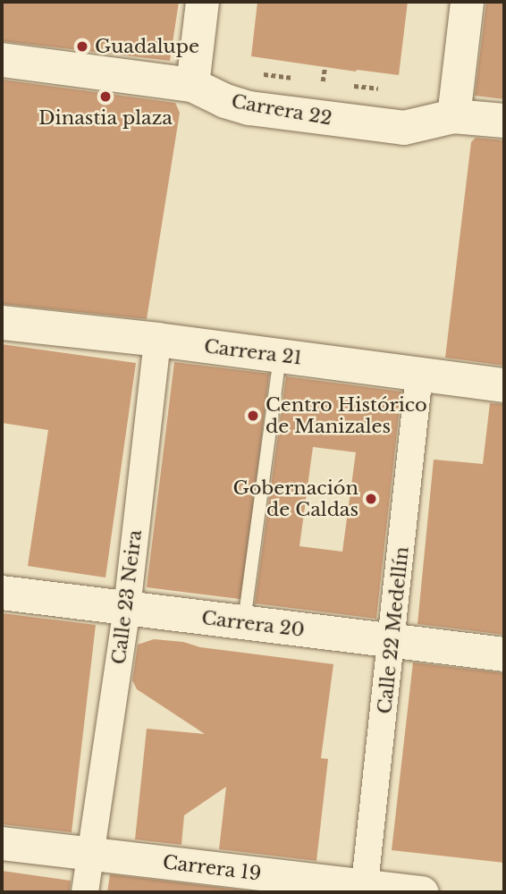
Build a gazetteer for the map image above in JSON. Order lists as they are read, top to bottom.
{
  "streets": {
    "main road": ["Carrera 22", "Carrera 21", "Carrera 20"],
    "street": ["Calle 23 Neira", "Calle 22 Medellín", "Carrera 19"]
  },
  "crossings": [
    ["Carrera 21", "Calle 23 Neira"],
    ["Carrera 21", "Calle 22 Medellín"],
    ["Calle 23 Neira", "Carrera 20"],
    ["Calle 23 Neira", "Carrera 19"],
    ["Carrera 20", "Calle 22 Medellín"],
    ["Calle 22 Medellín", "Carrera 19"]
  ],
  "places": [
    "Guadalupe",
    "Dinastia plaza",
    "Centro Histórico de Manizales",
    "Gobernación de Caldas"
  ]
}
